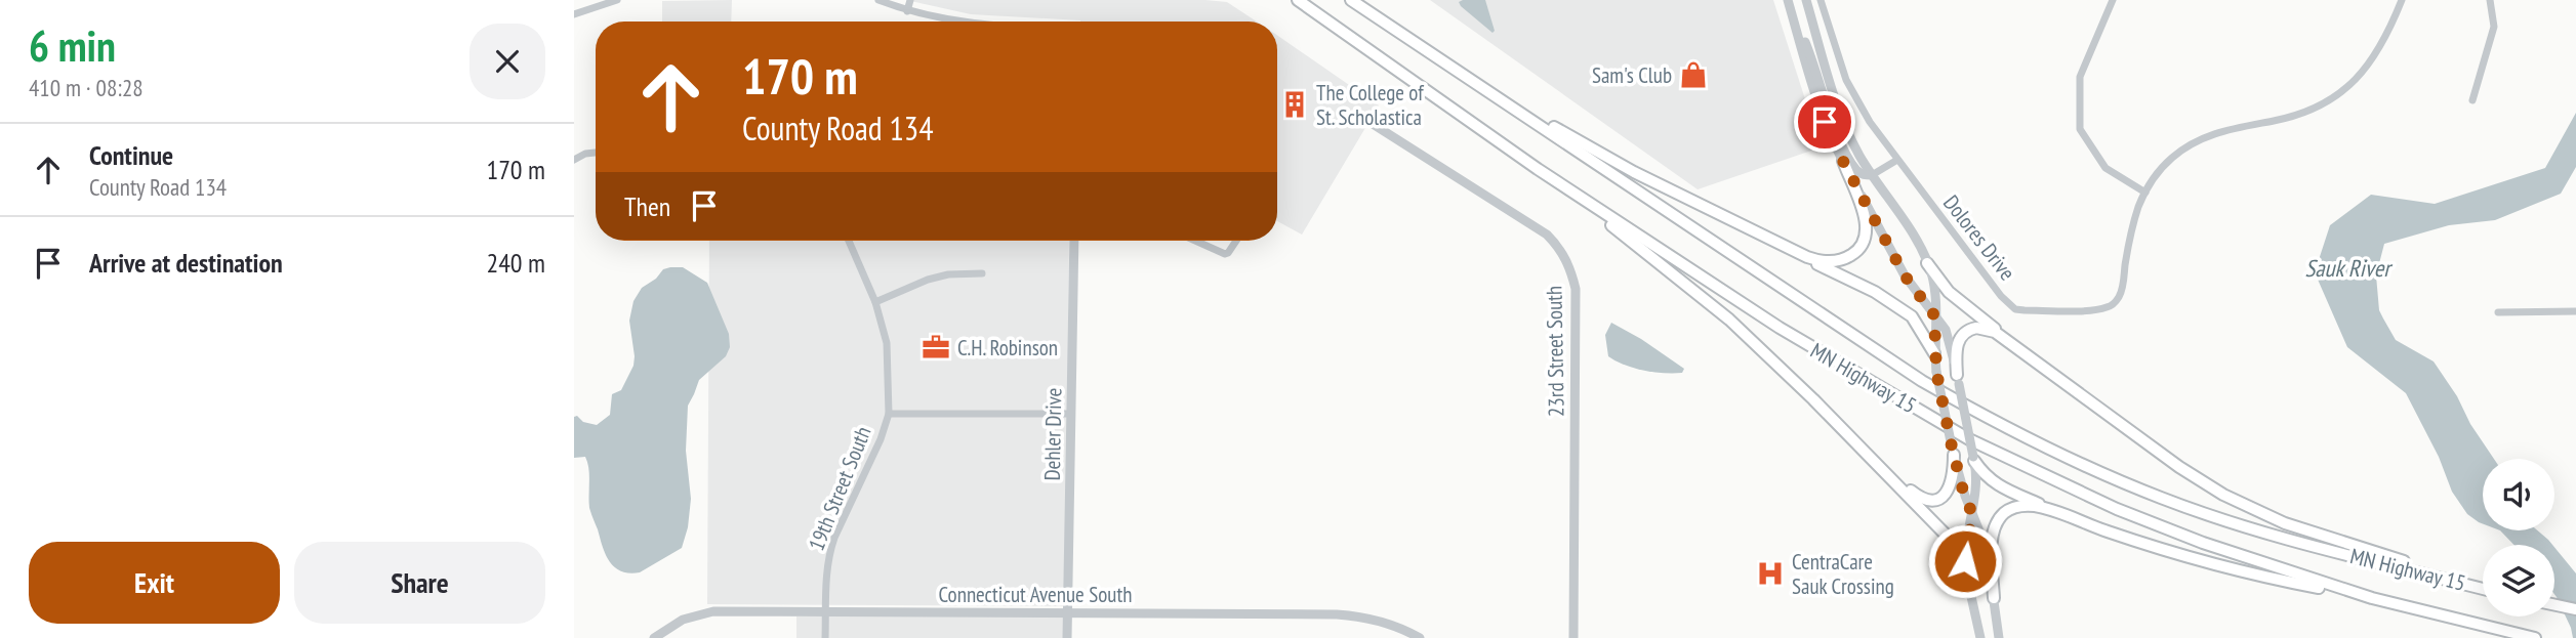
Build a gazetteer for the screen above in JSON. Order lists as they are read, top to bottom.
{
  "streets": {
    "highway": ["MN Highway 15"],
    "street": [
      "Dolores Drive",
      "23rd Street South",
      "Dehler Drive",
      "19th Street South",
      "Connecticut Avenue South"
    ]
  },
  "crossings": [
    ["Dehler Drive", "Connecticut Avenue South"],
    ["19th Street South", "Connecticut Avenue South"]
  ],
  "water": ["Sauk River"],
  "places": {
    "shop": ["Sam's Club"],
    "building": ["The College of St. Scholastica"],
    "office": ["C.H. Robinson"],
    "hospital": ["CentraCare Sauk Crossing"]
  },
  "page": {
    "heading": ["6 min", "410 m · 08:28"],
    "turn": ["170 m", "County Road 134"],
    "list": [
      {
        "name": "Continue",
        "note": "County Road 134",
        "value": "170 m"
      },
      {
        "name": "Arrive at destination",
        "value": "240 m"
      }
    ],
    "then": "Then",
    "buttons": ["Exit", "Share"]
  }
}
